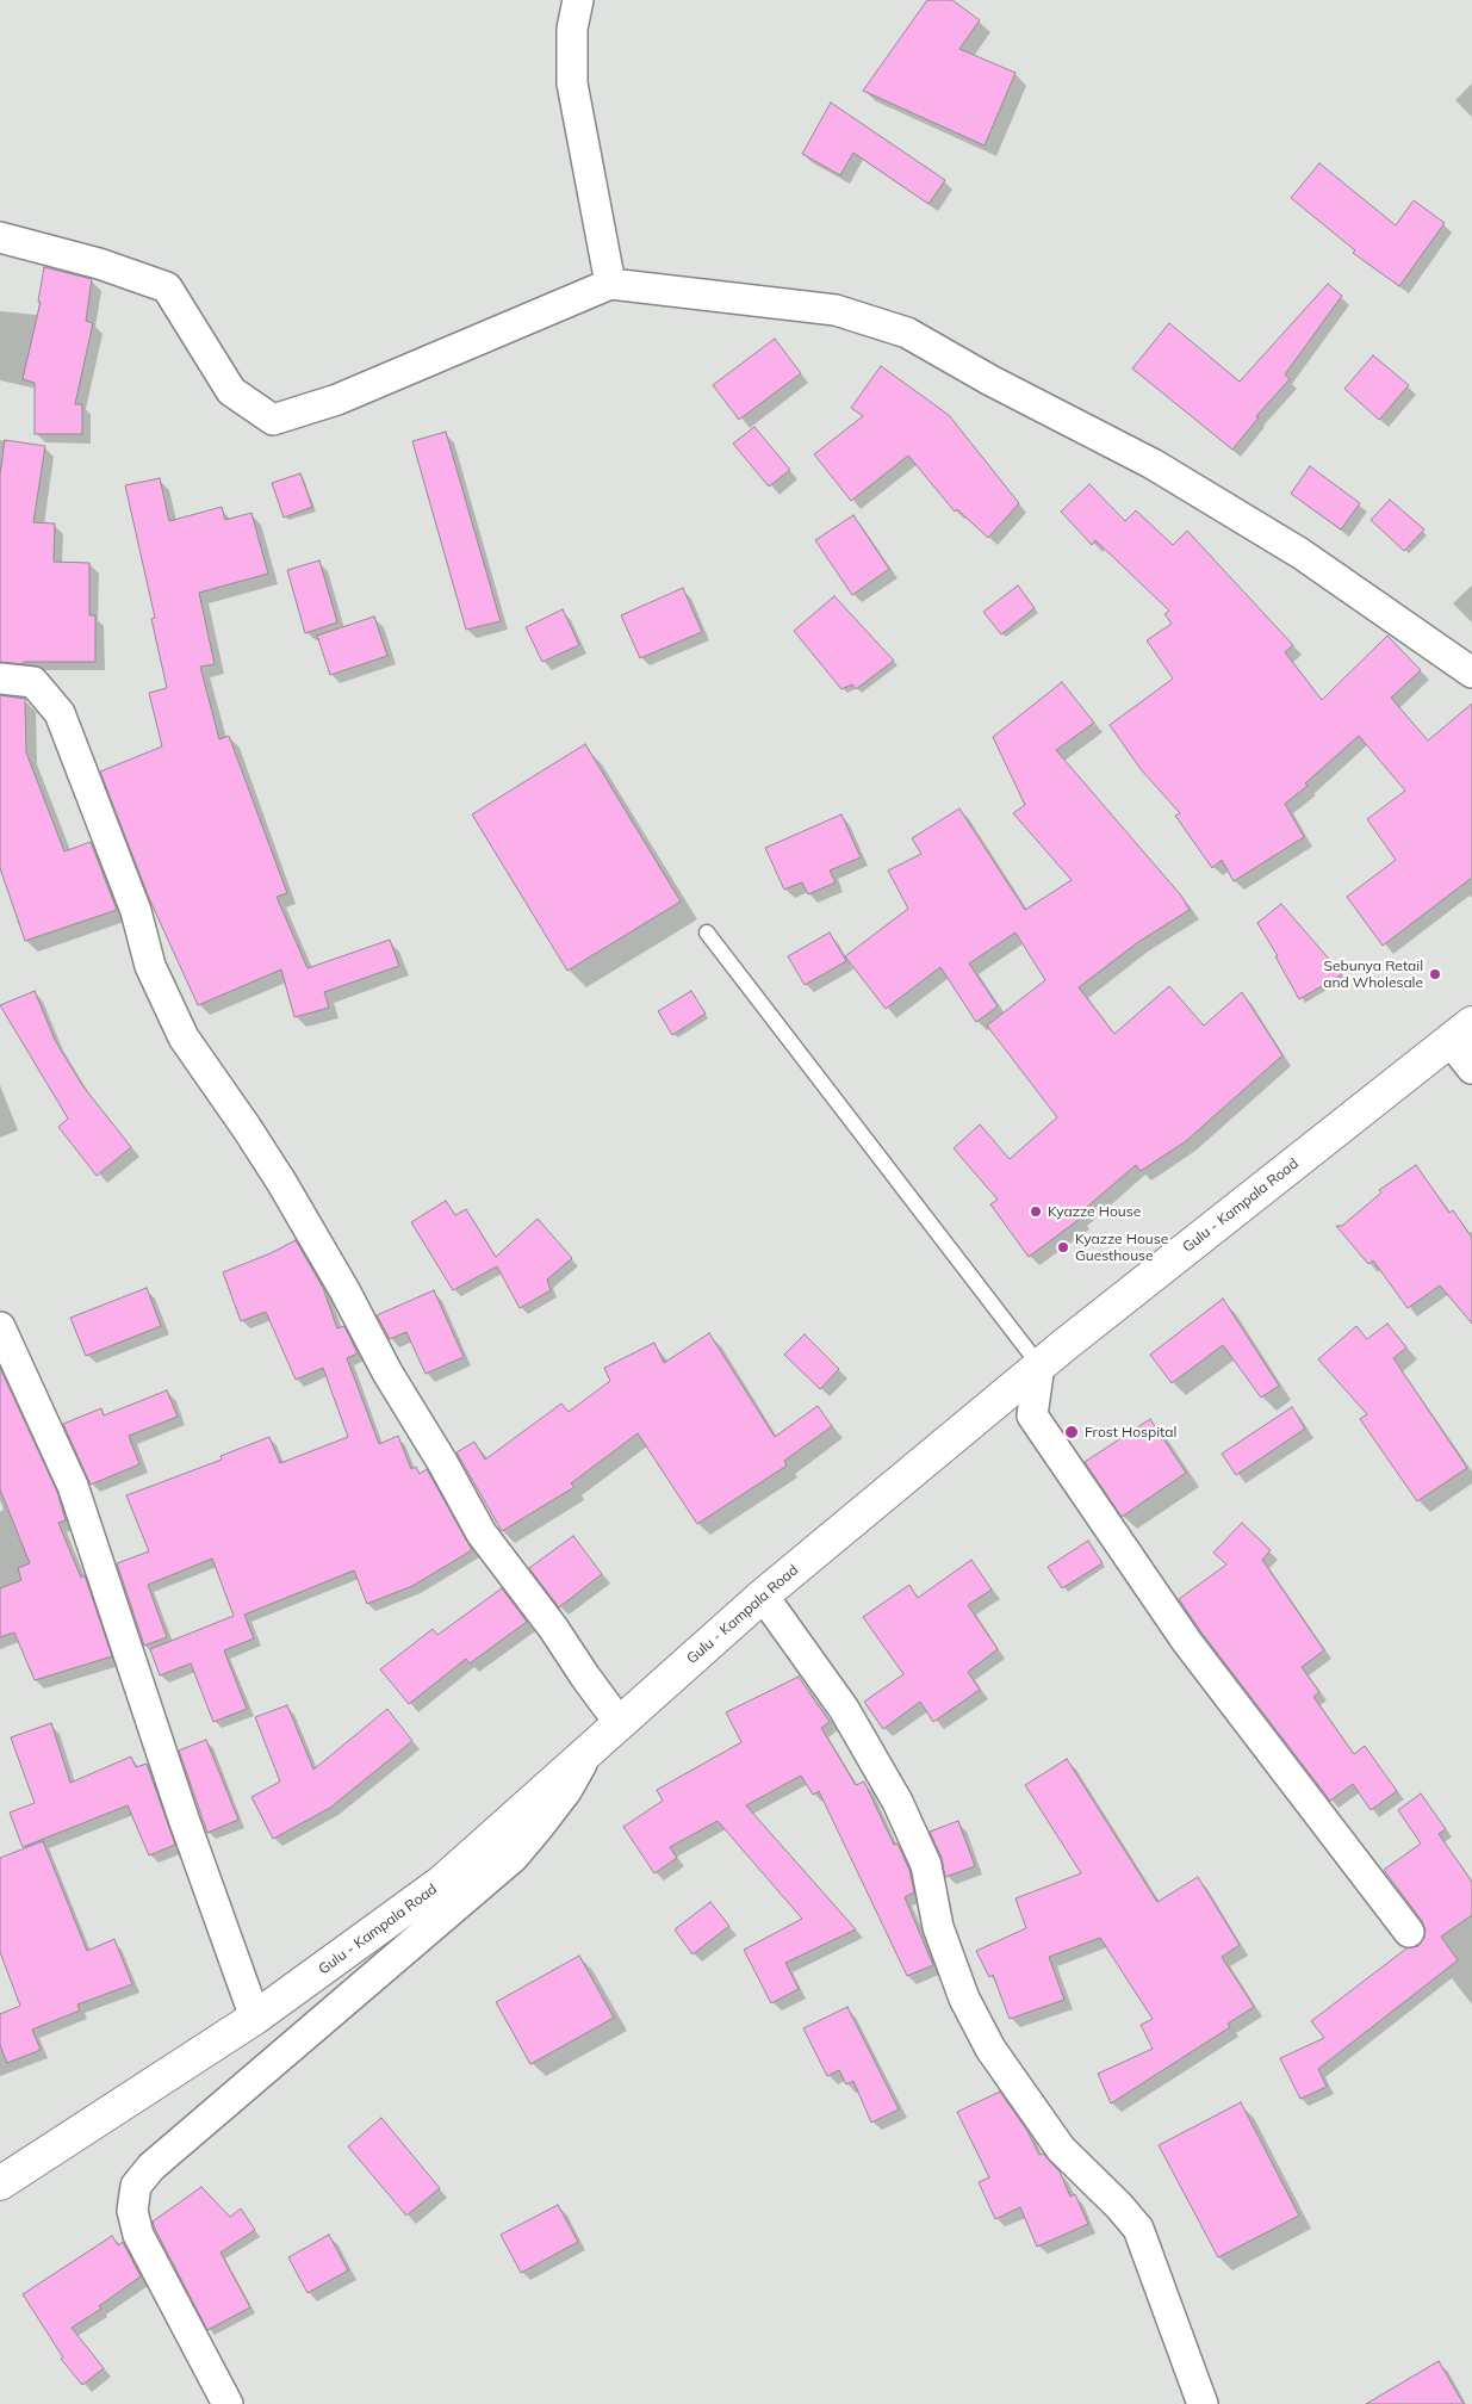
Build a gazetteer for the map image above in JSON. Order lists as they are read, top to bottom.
{
  "streets": {
    "main road": ["Gulu - Kampala Road"]
  },
  "places": [
    "Sebunya Retail and Wholesale",
    "Kyazze House",
    "Kyazze House Guesthouse",
    "Frost Hospital"
  ]
}
